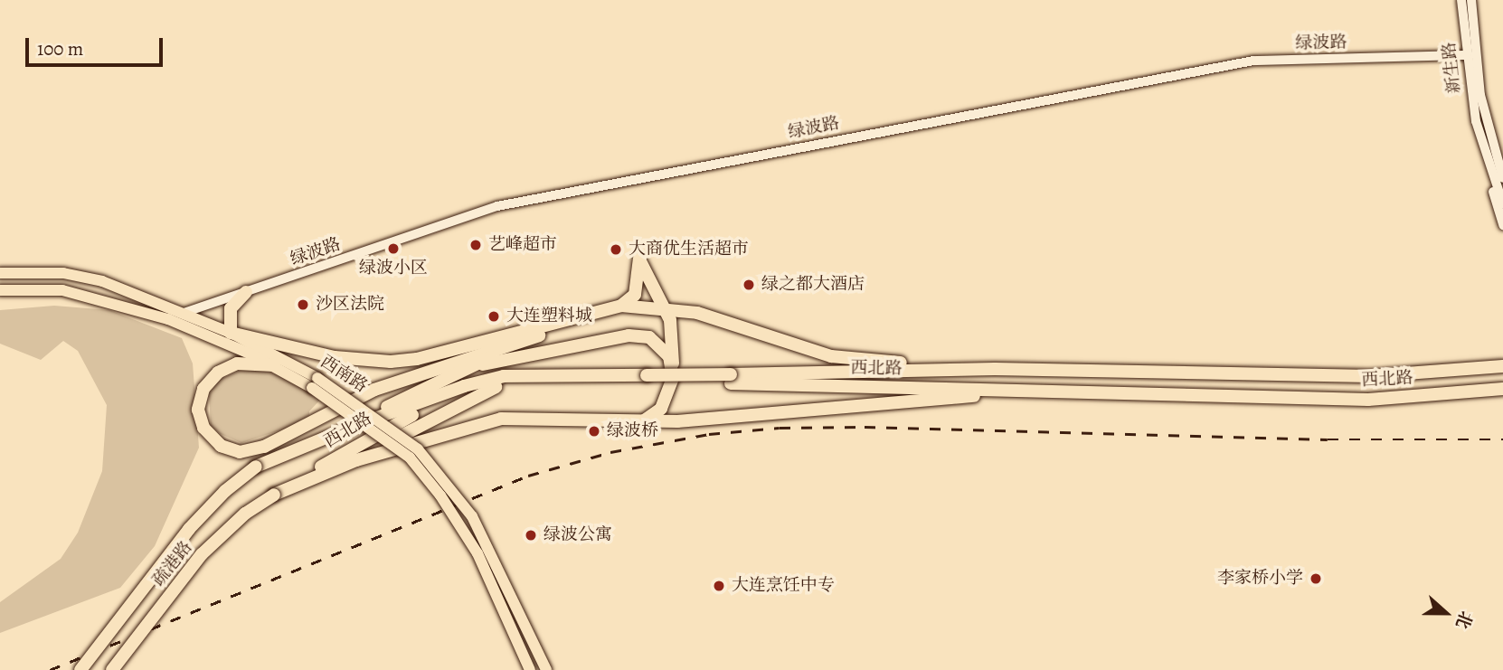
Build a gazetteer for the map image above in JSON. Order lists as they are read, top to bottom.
{
  "streets": {
    "highway": ["西北路", "疏港路"],
    "main road": ["西南路"],
    "street": ["绿波路", "新生路"]
  },
  "crossings": [
    ["绿波路", "新生路"],
    ["绿波路", "西南路"],
    ["西北路", "疏港路"]
  ],
  "places": [
    "艺峰超市",
    "绿波小区",
    "大商优生活超市",
    "绿之都大酒店",
    "沙区法院",
    "大连塑料城",
    "绿波桥",
    "绿波公寓",
    "李家桥小学",
    "大连烹饪中专"
  ],
  "scale_bar": "100 m",
  "north": "right"
}
